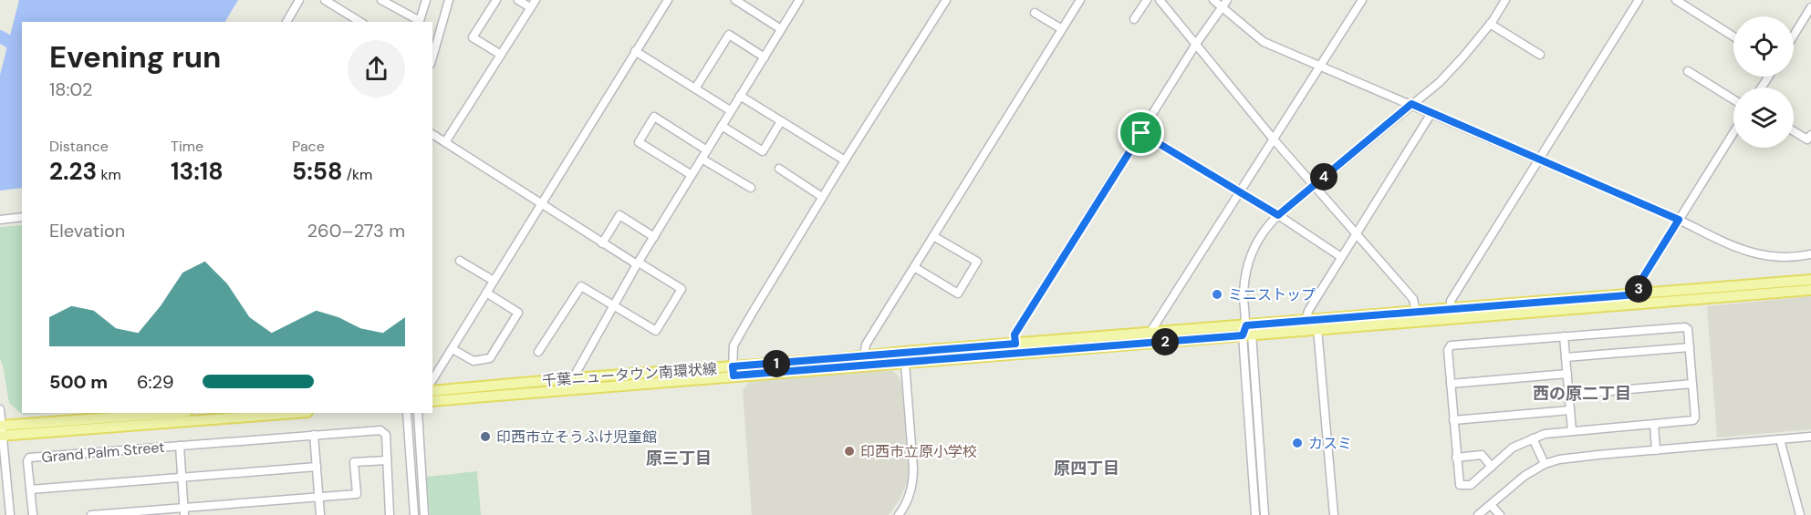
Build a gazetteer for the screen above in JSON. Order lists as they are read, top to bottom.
{
  "streets": {
    "main road": ["千葉ニュータウン南環状線"],
    "street": ["Grand Palm Street"]
  },
  "districts": ["西の原二丁目", "原三丁目", "原四丁目"],
  "places": [
    "ミニストップ",
    "印西市立そうふけ児童館",
    "カスミ",
    "印西市立原小学校"
  ],
  "page": {
    "heading": ["Evening run", "18:02"],
    "stats": [
      ["Distance", "2.23 km"],
      ["Time", "13:18"],
      ["Pace", "5:58 /km"]
    ],
    "pins": [
      "4",
      "3",
      "2",
      "1"
    ],
    "chart": ["Elevation", "260–273 m"],
    "list": [
      {
        "name": "500 m",
        "note": "6:29"
      }
    ]
  }
}
